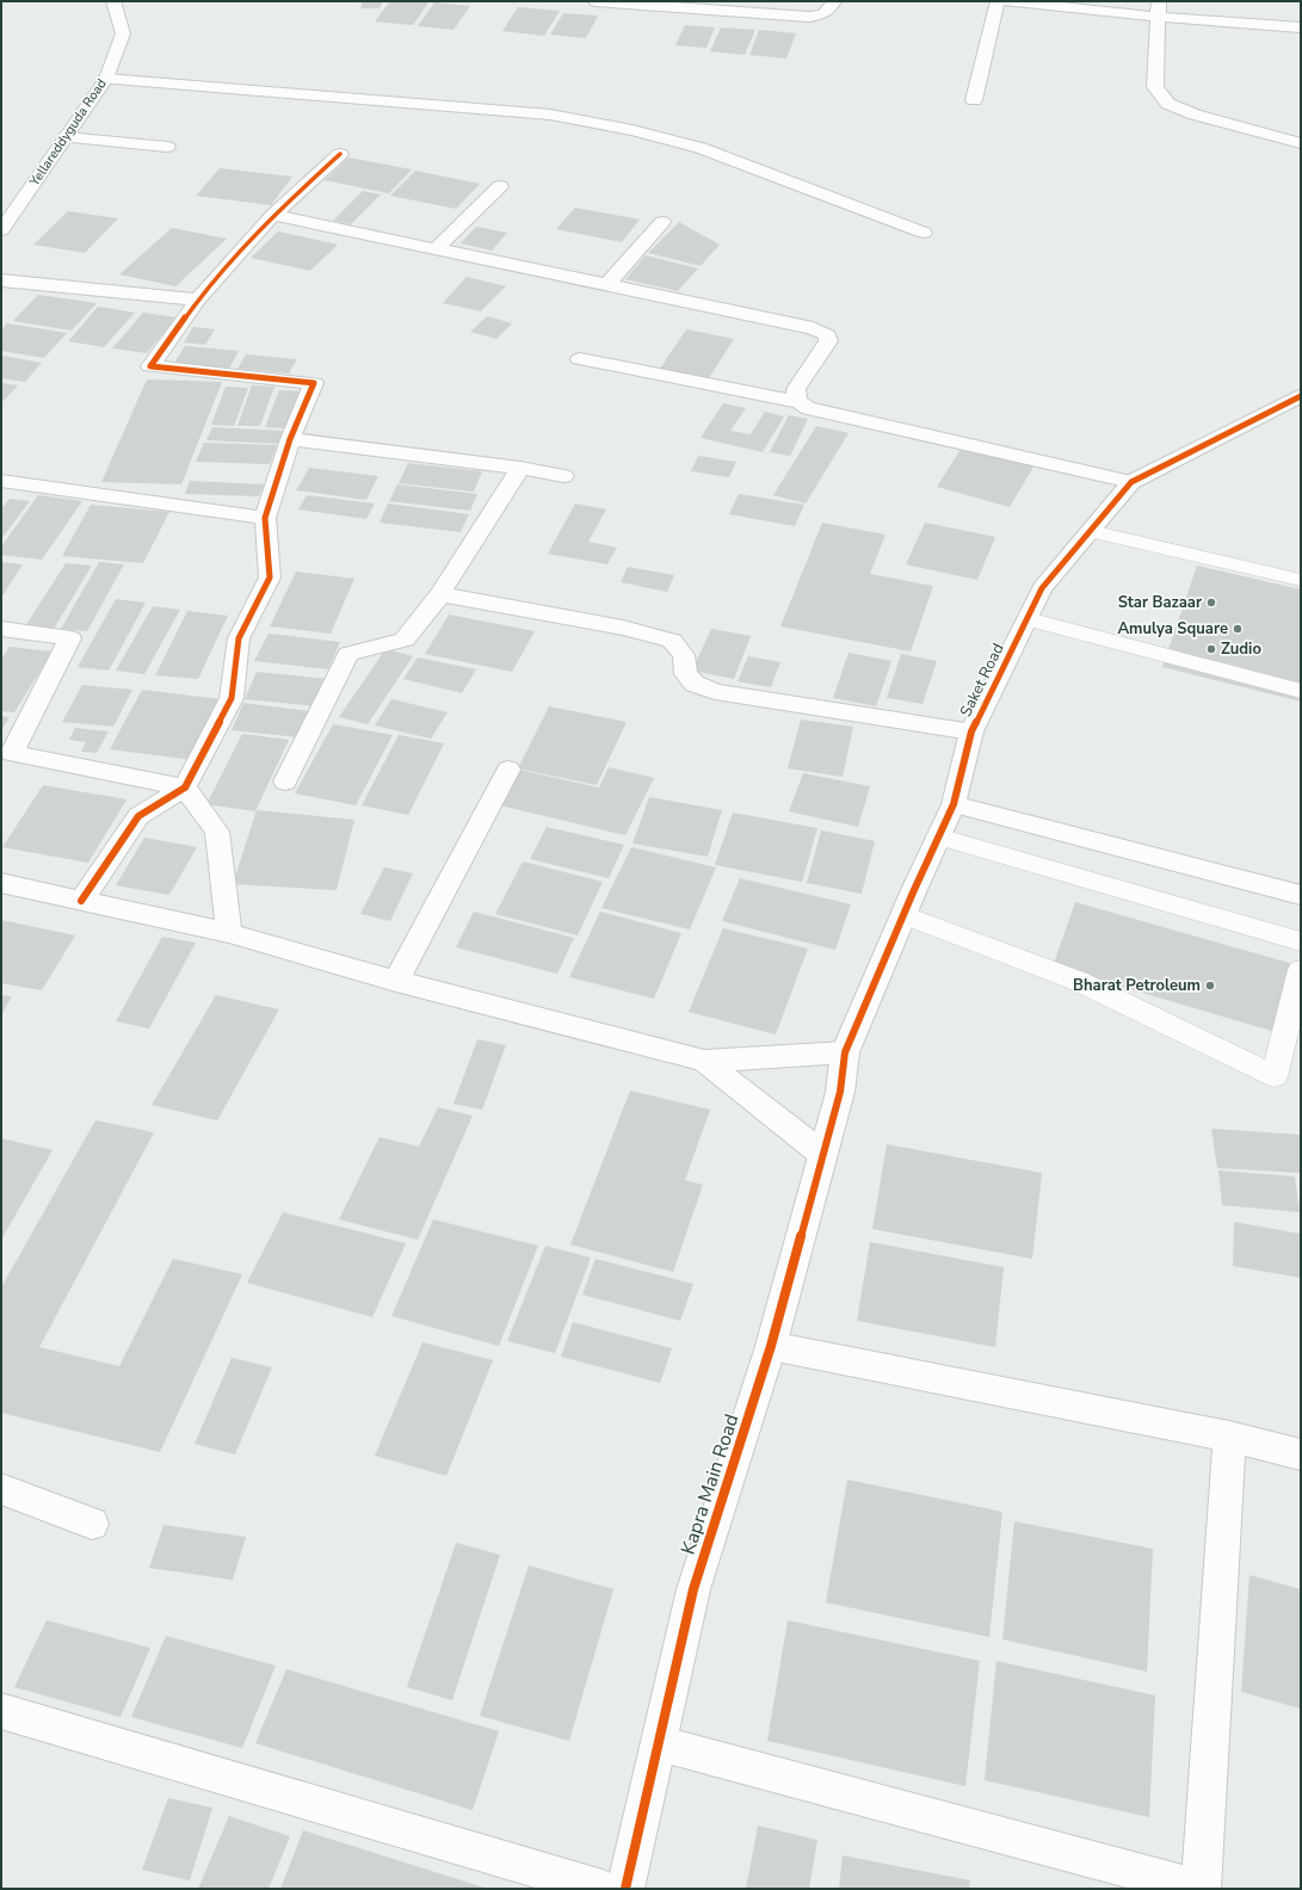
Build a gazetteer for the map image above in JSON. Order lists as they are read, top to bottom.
{
  "streets": {
    "street": ["Yellareddyguda Road", "Saket Road", "Kapra Main Road"]
  },
  "crossings": [
    ["Saket Road", "Kapra Main Road"]
  ],
  "places": [
    "Star Bazaar",
    "Amulya Square",
    "Zudio",
    "Bharat Petroleum"
  ]
}
